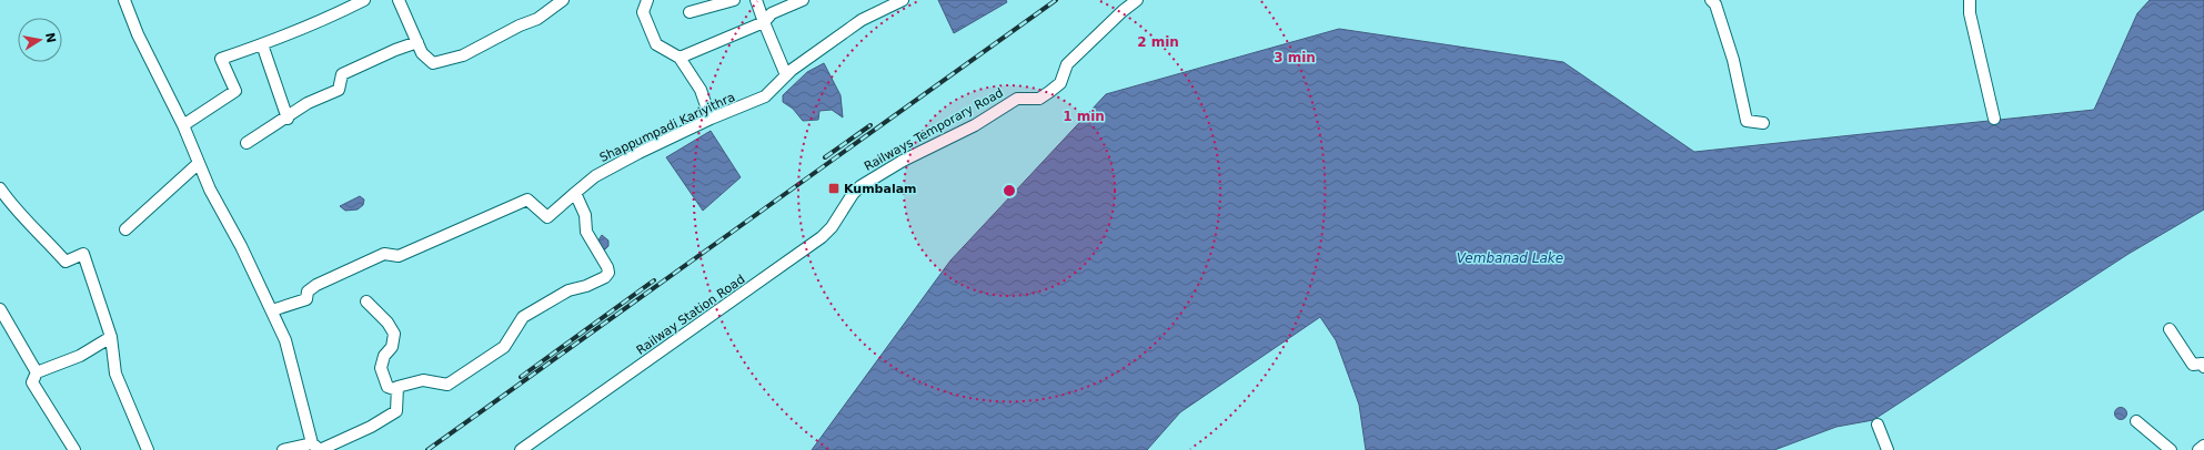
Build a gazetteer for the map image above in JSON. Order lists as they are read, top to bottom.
{
  "streets": {
    "street": ["Shappumpadi Kariyithra", "Railways Temporary Road", "Railway Station Road"]
  },
  "crossings": [
    ["Railways Temporary Road", "Railway Station Road"]
  ],
  "water": ["Vembanad Lake"],
  "places": {
    "transit": ["Kumbalam"]
  },
  "north": "right",
  "rings": ["2 min", "3 min", "1 min"]
}
